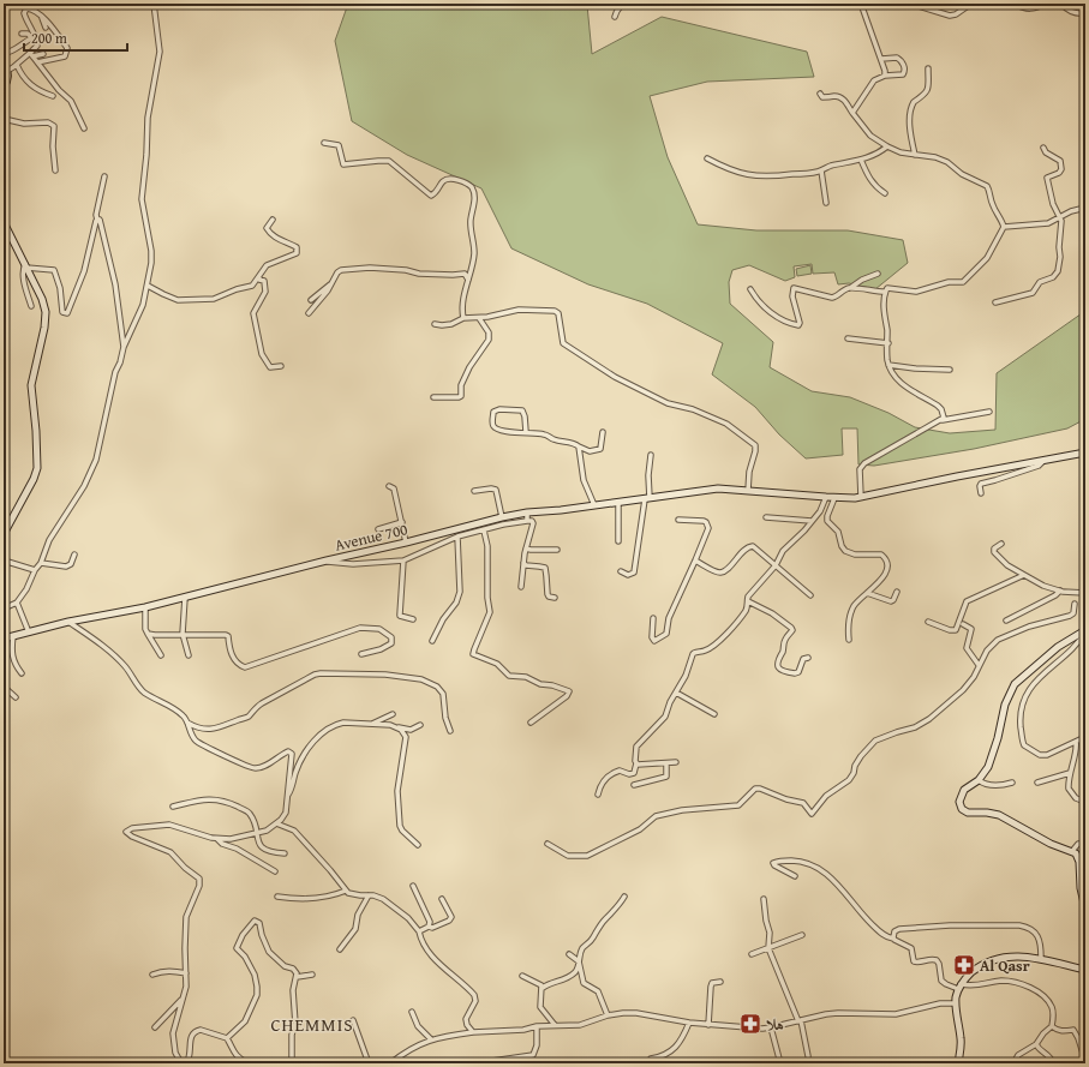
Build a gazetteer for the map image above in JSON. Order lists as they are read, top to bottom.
{
  "streets": {
    "main road": ["Avenue 700"]
  },
  "districts": ["CHEMMIS"],
  "places": {
    "pharmacy": ["Al Qasr", "هلا"]
  },
  "scale_bar": "200 m"
}
